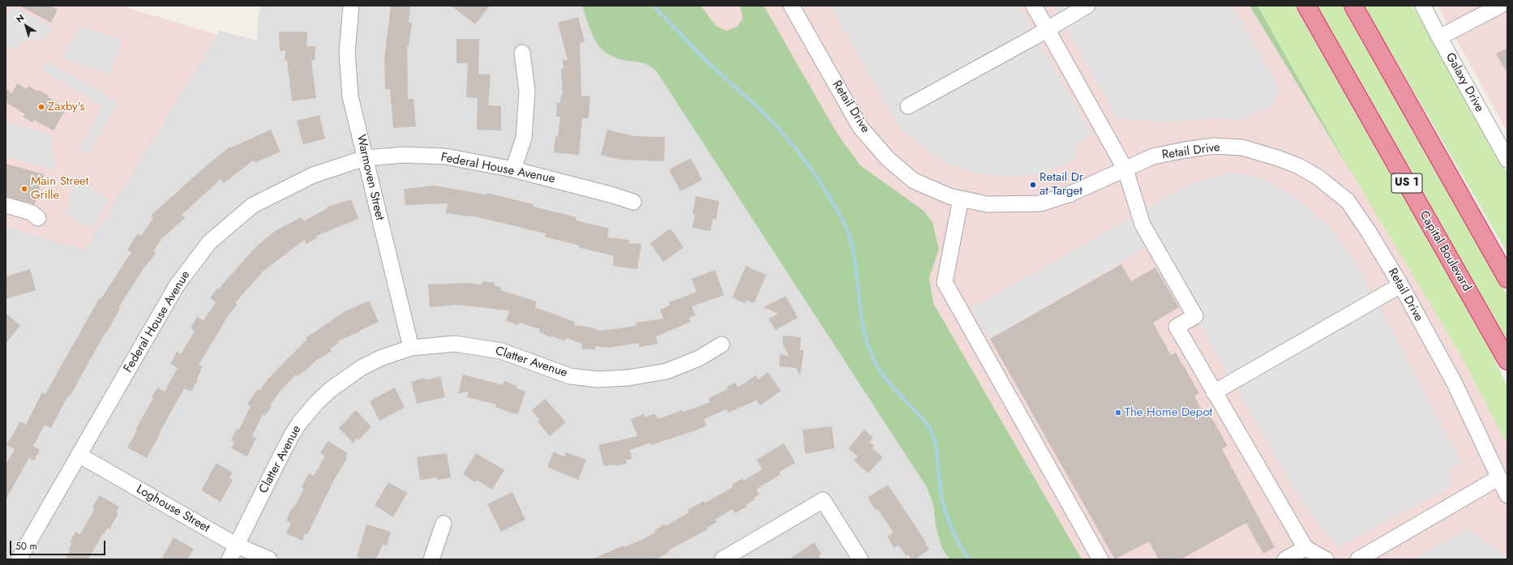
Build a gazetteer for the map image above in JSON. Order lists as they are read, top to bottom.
{
  "streets": {
    "highway": ["US 1", "Capital Boulevard"],
    "street": [
      "Galaxy Drive",
      "Retail Drive",
      "Federal House Avenue",
      "Warmoven Street",
      "Clatter Avenue",
      "Loghouse Street"
    ]
  },
  "crossings": [
    ["Federal House Avenue", "Warmoven Street"],
    ["Federal House Avenue", "Loghouse Street"],
    ["Warmoven Street", "Clatter Avenue"],
    ["Clatter Avenue", "Loghouse Street"]
  ],
  "places": [
    "Zaxby's",
    "Retail Dr at Target",
    "Main Street Grille",
    "The Home Depot"
  ],
  "scale_bar": "50 m",
  "north": "top left"
}
